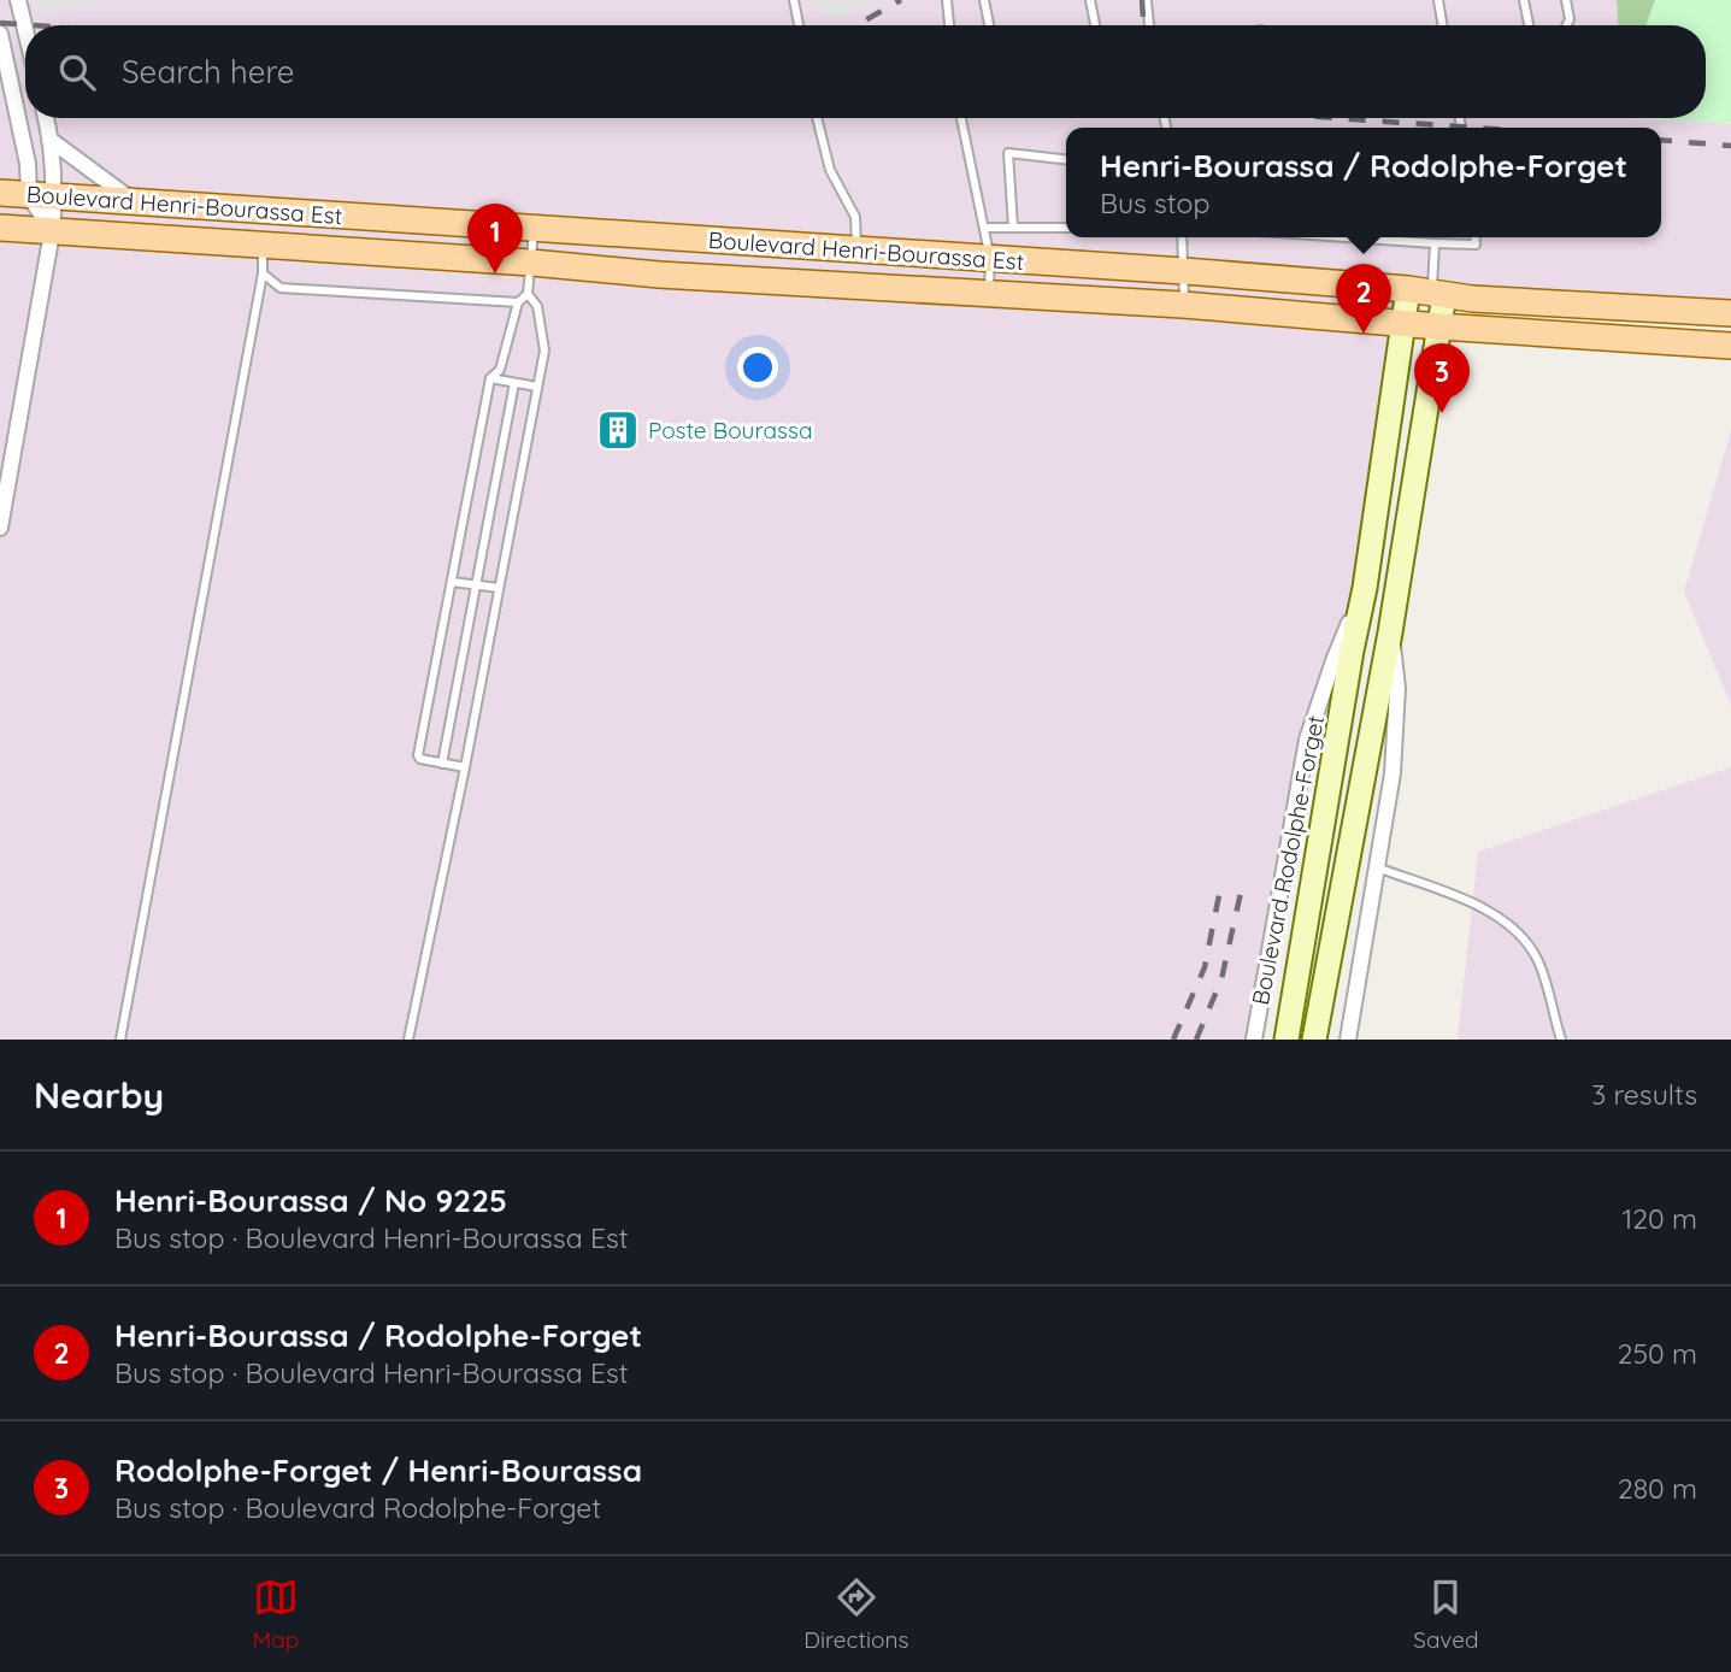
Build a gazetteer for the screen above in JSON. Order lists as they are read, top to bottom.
{
  "streets": {
    "main road": ["Boulevard Henri-Bourassa Est"],
    "street": ["Boulevard Rodolphe-Forget"]
  },
  "crossings": [
    ["Boulevard Henri-Bourassa Est", "Boulevard Rodolphe-Forget"]
  ],
  "places": {
    "building": ["Poste Bourassa"]
  },
  "page": {
    "search": "Search here",
    "popup": ["Henri-Bourassa / Rodolphe-Forget", "Bus stop"],
    "pins": ["1", "2", "3"],
    "heading": ["Nearby", "3 results"],
    "list": [
      {
        "mark": "1",
        "name": "Henri-Bourassa / No 9225",
        "note": "Bus stop · Boulevard Henri-Bourassa Est",
        "value": "120 m"
      },
      {
        "mark": "2",
        "name": "Henri-Bourassa / Rodolphe-Forget",
        "note": "Bus stop · Boulevard Henri-Bourassa Est",
        "value": "250 m"
      },
      {
        "mark": "3",
        "name": "Rodolphe-Forget / Henri-Bourassa",
        "note": "Bus stop · Boulevard Rodolphe-Forget",
        "value": "280 m"
      }
    ],
    "nav": ["Map", "Directions", "Saved"]
  }
}
